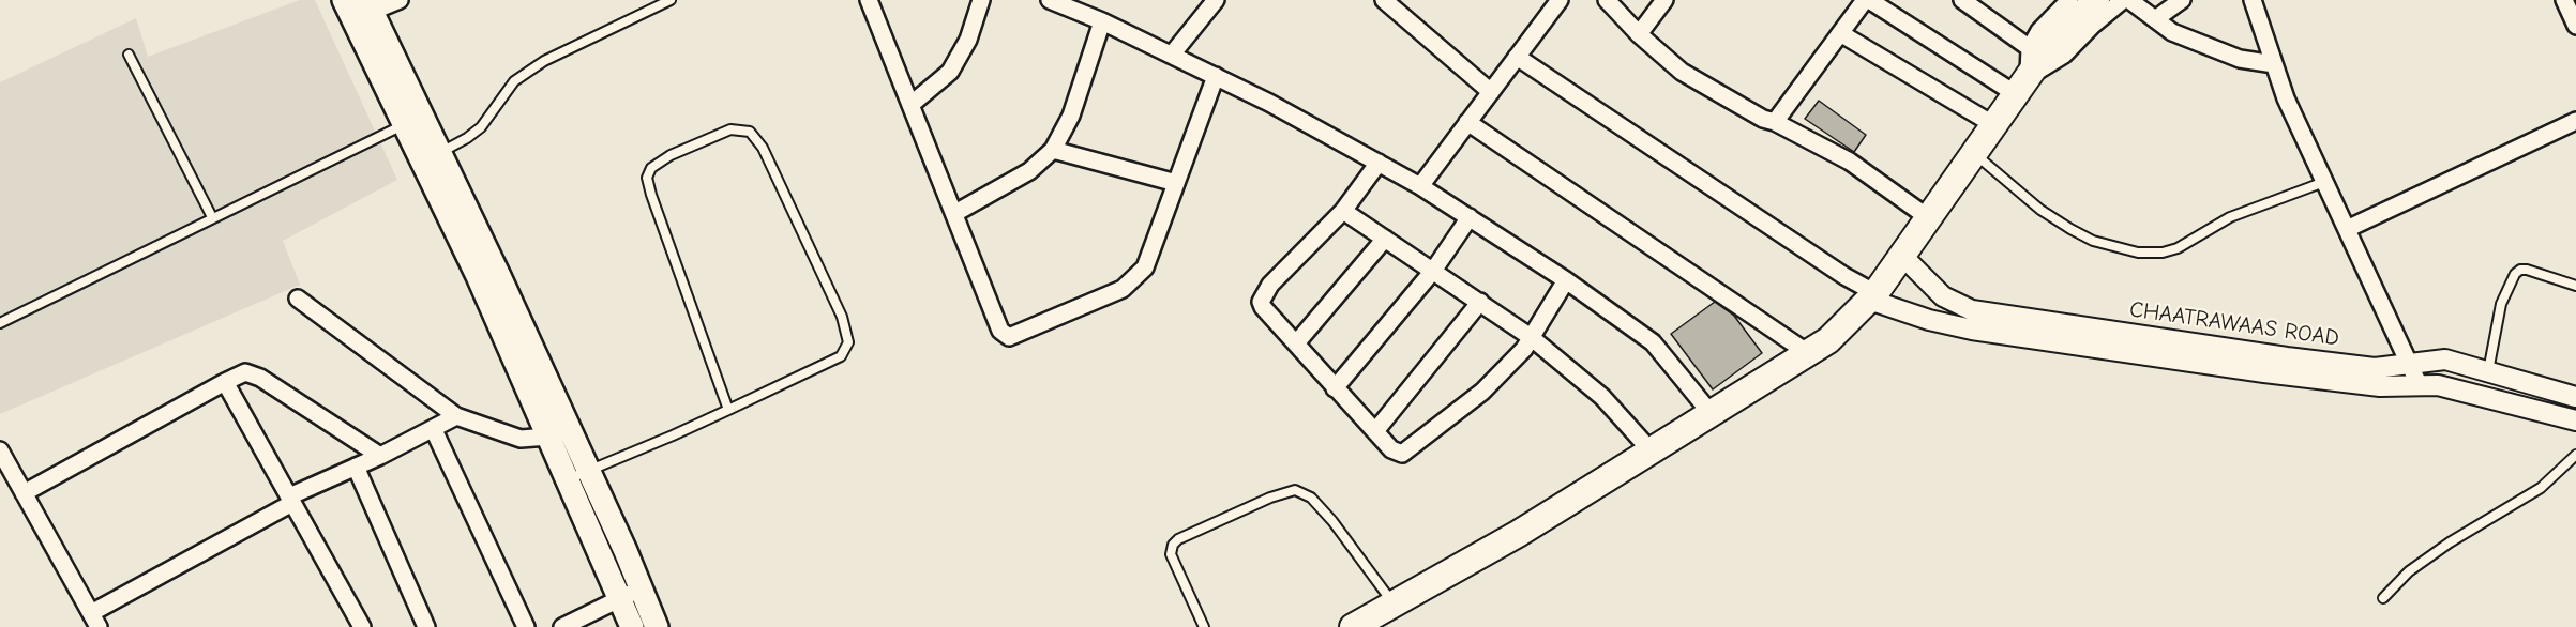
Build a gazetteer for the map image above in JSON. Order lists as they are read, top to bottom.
{
  "streets": {
    "street": ["CHAATRAWAAS ROAD"]
  }
}
